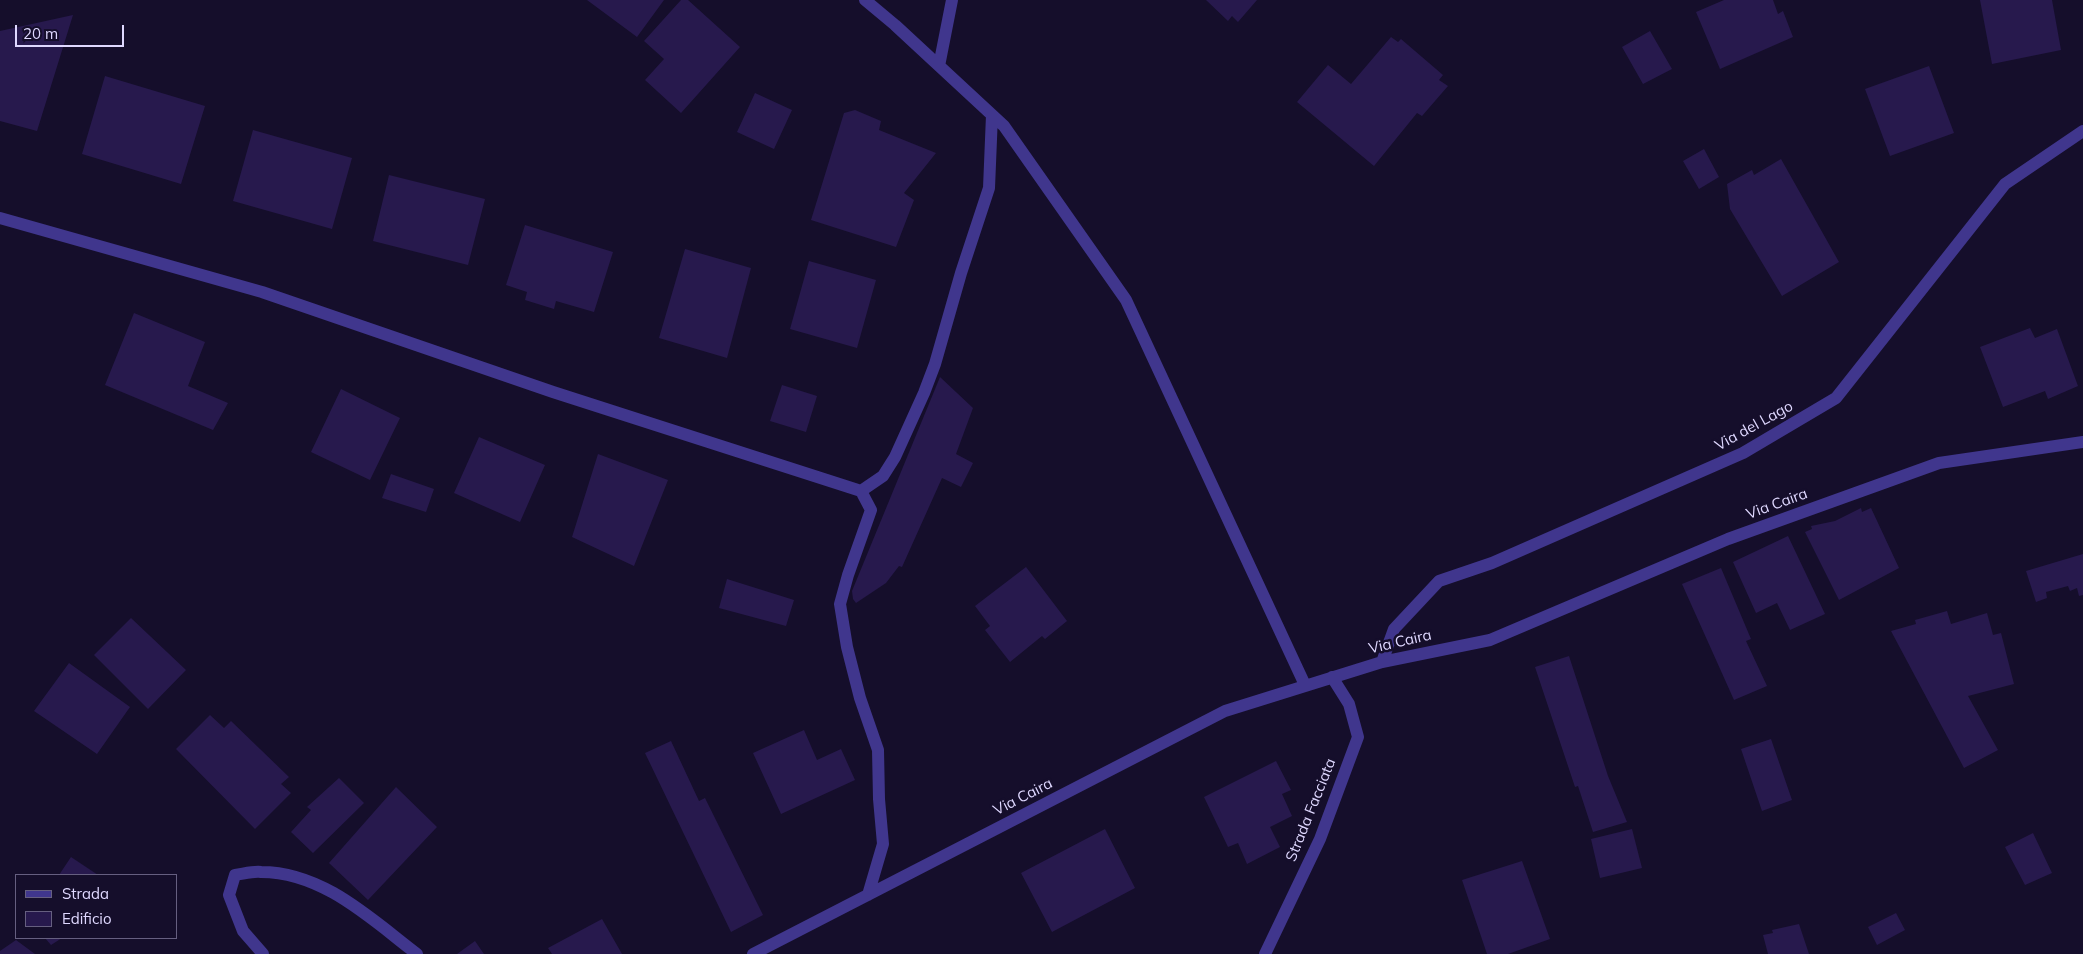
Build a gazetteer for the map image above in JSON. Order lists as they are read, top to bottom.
{
  "streets": {
    "street": ["Via del Lago", "Via Caira", "Strada Facciata"]
  },
  "crossings": [
    ["Via del Lago", "Via Caira"],
    ["Via Caira", "Strada Facciata"]
  ],
  "legend": ["Strada", "Edificio"],
  "scale_bar": "20 m"
}
